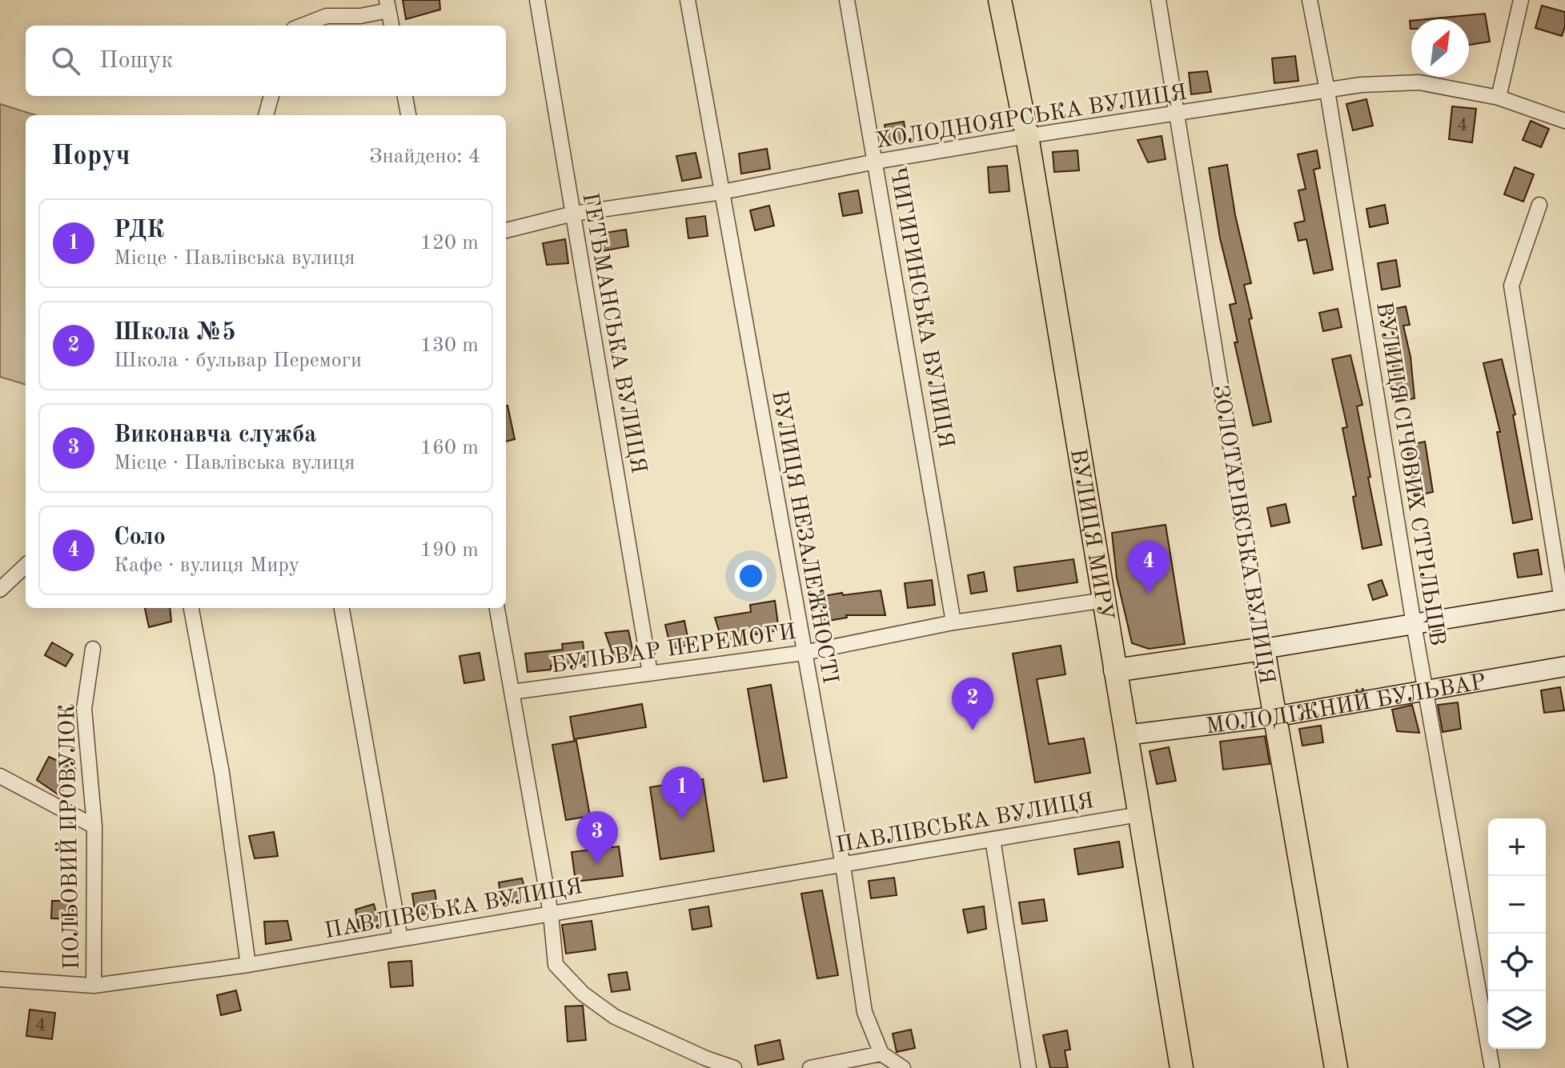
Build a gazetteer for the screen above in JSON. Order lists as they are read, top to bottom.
{
  "streets": {
    "main road": ["ВУЛИЦЯ МИРУ", "ЗОЛОТАРІВСЬКА ВУЛИЦЯ", "МОЛОДІЖНИЙ БУЛЬВАР"],
    "street": [
      "ХОЛОДНОЯРСЬКА ВУЛИЦЯ",
      "ЧИГИРИНСЬКА ВУЛИЦЯ",
      "ГЕТЬМАНСЬКА ВУЛИЦЯ",
      "ВУЛИЦЯ СІЧОВИХ СТРІЛЬЦІВ",
      "ВУЛИЦЯ НЕЗАЛЕЖНОСТІ",
      "БУЛЬВАР ПЕРЕМОГИ",
      "ПАВЛІВСЬКА ВУЛИЦЯ",
      "ПОЛЬОВИЙ ПРОВУЛОК"
    ]
  },
  "crossings": [
    ["ХОЛОДНОЯРСЬКА ВУЛИЦЯ", "ЧИГИРИНСЬКА ВУЛИЦЯ"],
    ["ХОЛОДНОЯРСЬКА ВУЛИЦЯ", "ГЕТЬМАНСЬКА ВУЛИЦЯ"],
    ["ХОЛОДНОЯРСЬКА ВУЛИЦЯ", "ВУЛИЦЯ СІЧОВИХ СТРІЛЬЦІВ"],
    ["ХОЛОДНОЯРСЬКА ВУЛИЦЯ", "ВУЛИЦЯ МИРУ"],
    ["ХОЛОДНОЯРСЬКА ВУЛИЦЯ", "ЗОЛОТАРІВСЬКА ВУЛИЦЯ"],
    ["ХОЛОДНОЯРСЬКА ВУЛИЦЯ", "ВУЛИЦЯ НЕЗАЛЕЖНОСТІ"],
    ["ЧИГИРИНСЬКА ВУЛИЦЯ", "БУЛЬВАР ПЕРЕМОГИ"],
    ["ГЕТЬМАНСЬКА ВУЛИЦЯ", "БУЛЬВАР ПЕРЕМОГИ"],
    ["ВУЛИЦЯ СІЧОВИХ СТРІЛЬЦІВ", "МОЛОДІЖНИЙ БУЛЬВАР"],
    ["ВУЛИЦЯ МИРУ", "БУЛЬВАР ПЕРЕМОГИ"],
    ["ВУЛИЦЯ МИРУ", "МОЛОДІЖНИЙ БУЛЬВАР"],
    ["ВУЛИЦЯ МИРУ", "ПАВЛІВСЬКА ВУЛИЦЯ"],
    ["ЗОЛОТАРІВСЬКА ВУЛИЦЯ", "МОЛОДІЖНИЙ БУЛЬВАР"],
    ["ВУЛИЦЯ НЕЗАЛЕЖНОСТІ", "БУЛЬВАР ПЕРЕМОГИ"],
    ["ВУЛИЦЯ НЕЗАЛЕЖНОСТІ", "ПАВЛІВСЬКА ВУЛИЦЯ"],
    ["ПАВЛІВСЬКА ВУЛИЦЯ", "ПОЛЬОВИЙ ПРОВУЛОК"]
  ],
  "house_numbers": ["4", "4"],
  "north": "top right",
  "page": {
    "search": "Пошук",
    "heading": ["Поруч", "Знайдено: 4"],
    "list": [
      {
        "mark": "1",
        "name": "РДК",
        "note": "Місце · Павлівська вулиця",
        "value": "120 m"
      },
      {
        "mark": "2",
        "name": "Школа №5",
        "note": "Школа · бульвар Перемоги",
        "value": "130 m"
      },
      {
        "mark": "3",
        "name": "Виконавча служба",
        "note": "Місце · Павлівська вулиця",
        "value": "160 m"
      },
      {
        "mark": "4",
        "name": "Соло",
        "note": "Кафе · вулиця Миру",
        "value": "190 m"
      }
    ],
    "pins": [
      "4",
      "2",
      "1",
      "3"
    ],
    "map_buttons": ["+", "−"]
  }
}
